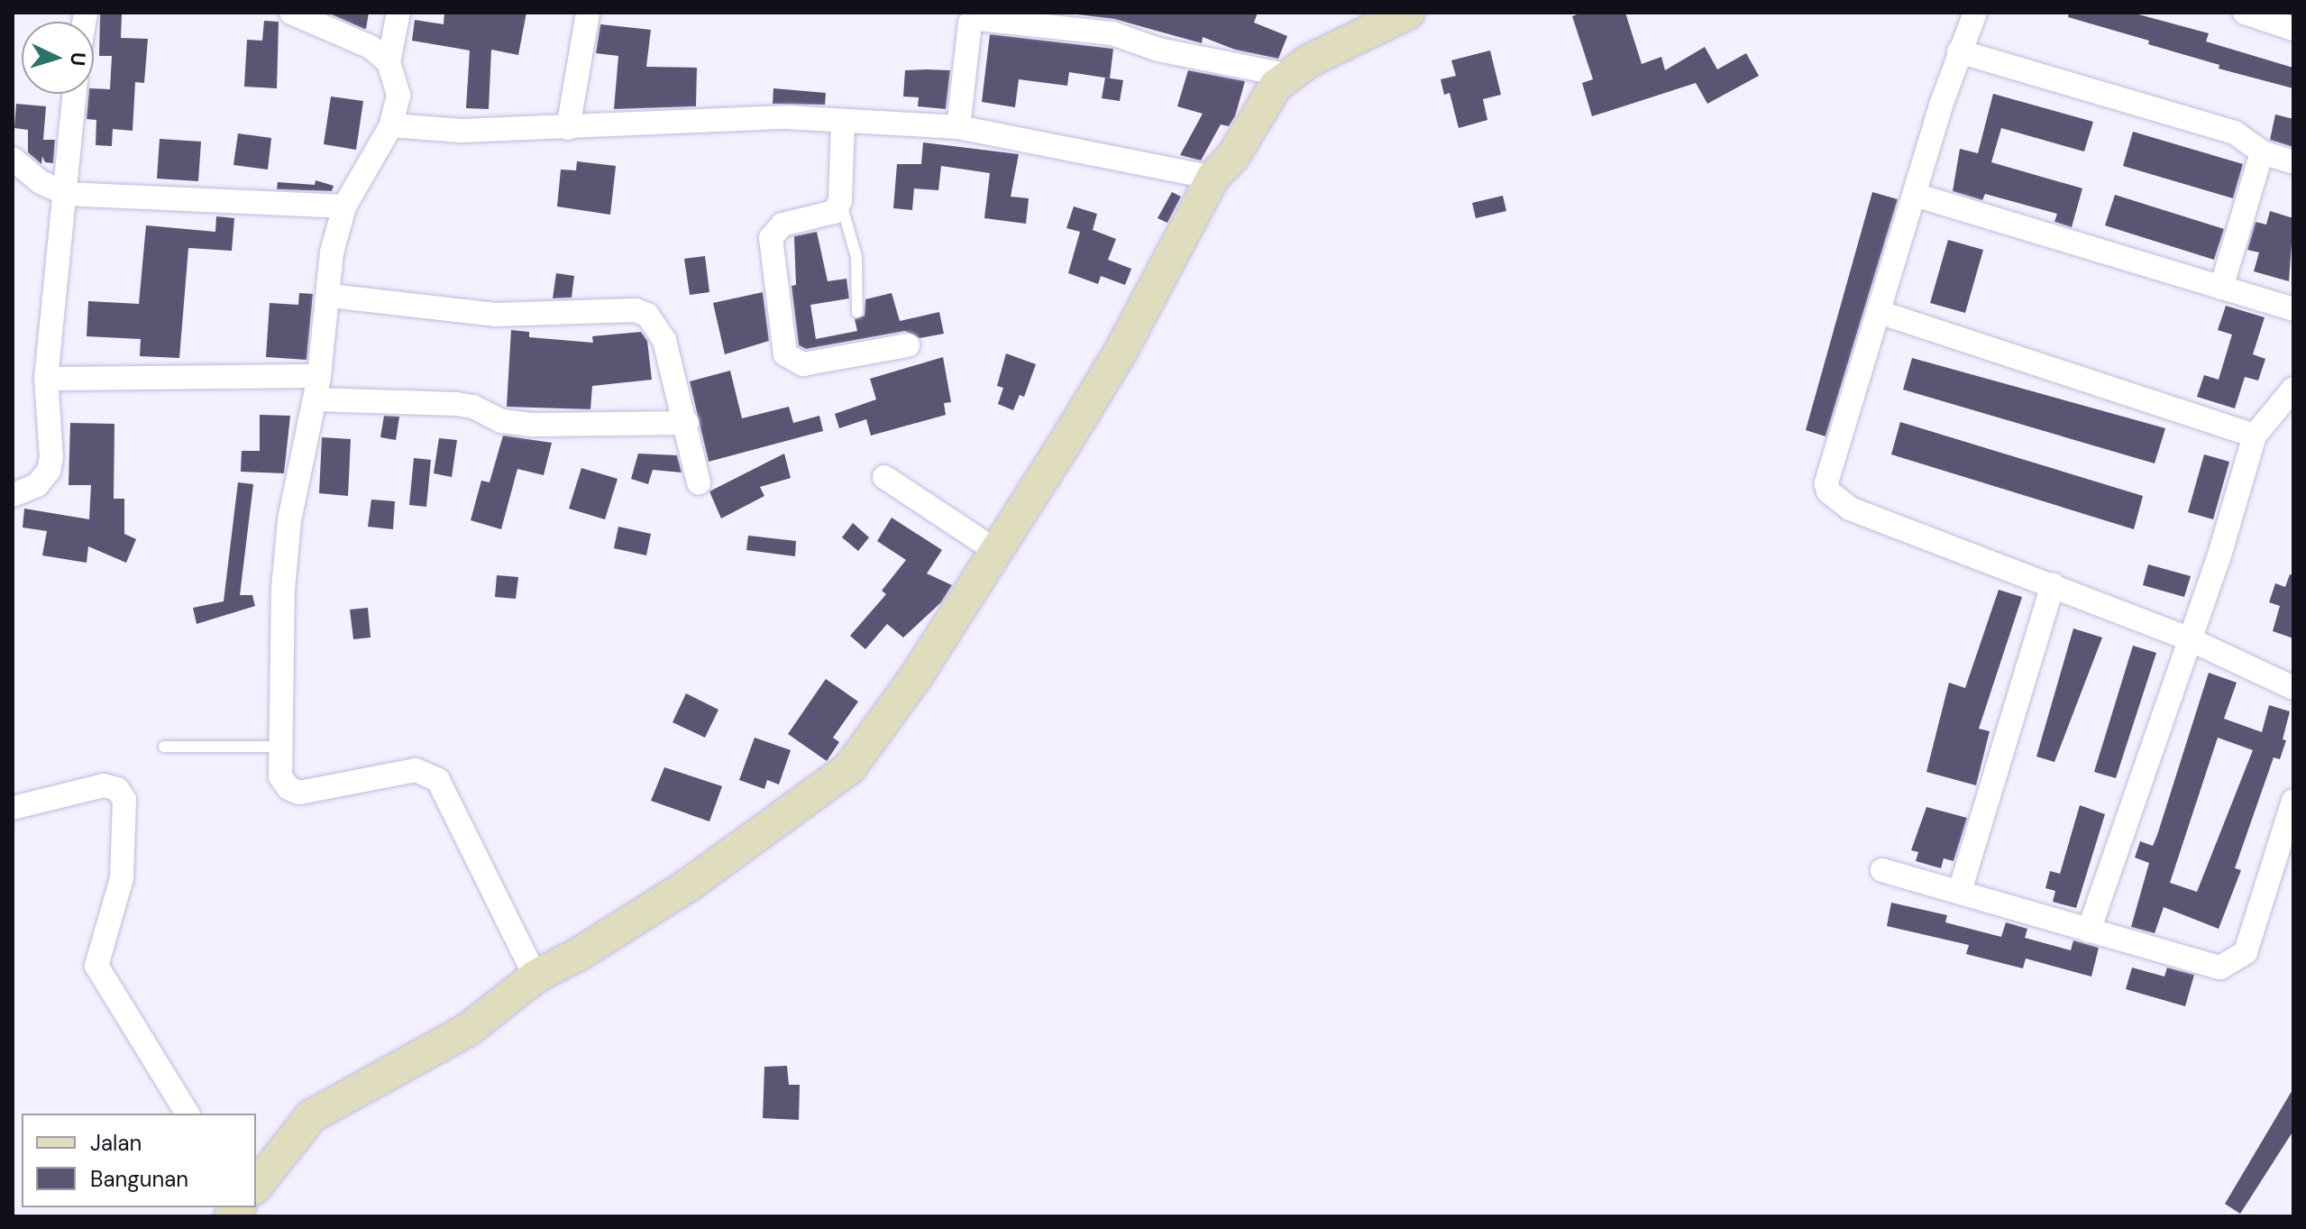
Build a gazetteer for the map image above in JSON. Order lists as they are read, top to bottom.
{
  "legend": ["Jalan", "Bangunan"],
  "north": "right"
}
